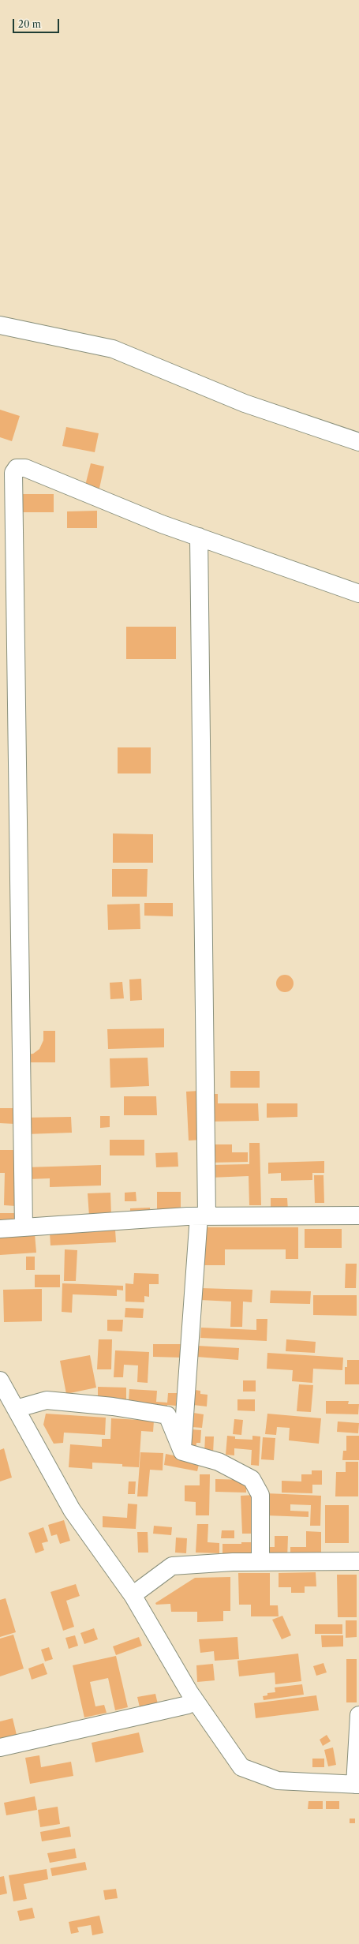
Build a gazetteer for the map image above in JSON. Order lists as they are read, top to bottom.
{
  "scale_bar": "20 m"
}
